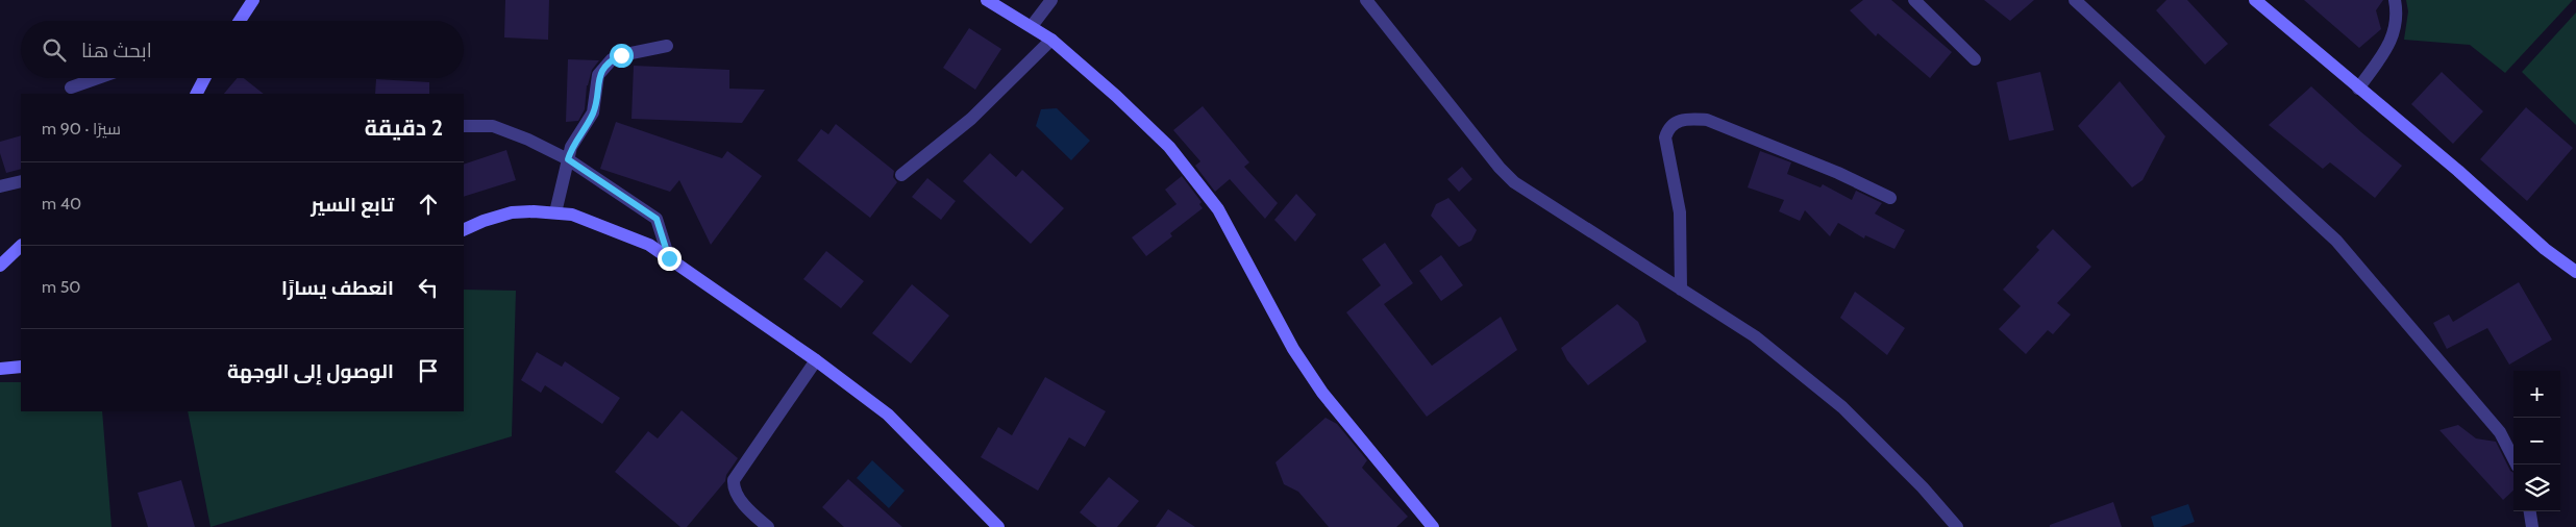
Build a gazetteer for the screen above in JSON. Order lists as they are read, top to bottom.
{
  "page": {
    "search": "ابحث هنا",
    "heading": ["2 دقيقة", "سيرًا · 90 m"],
    "list": [
      ["تابع السير", "40 m"],
      ["انعطف يسارًا", "50 m"],
      "الوصول إلى الوجهة"
    ],
    "map_buttons": ["+", "−"]
  }
}
